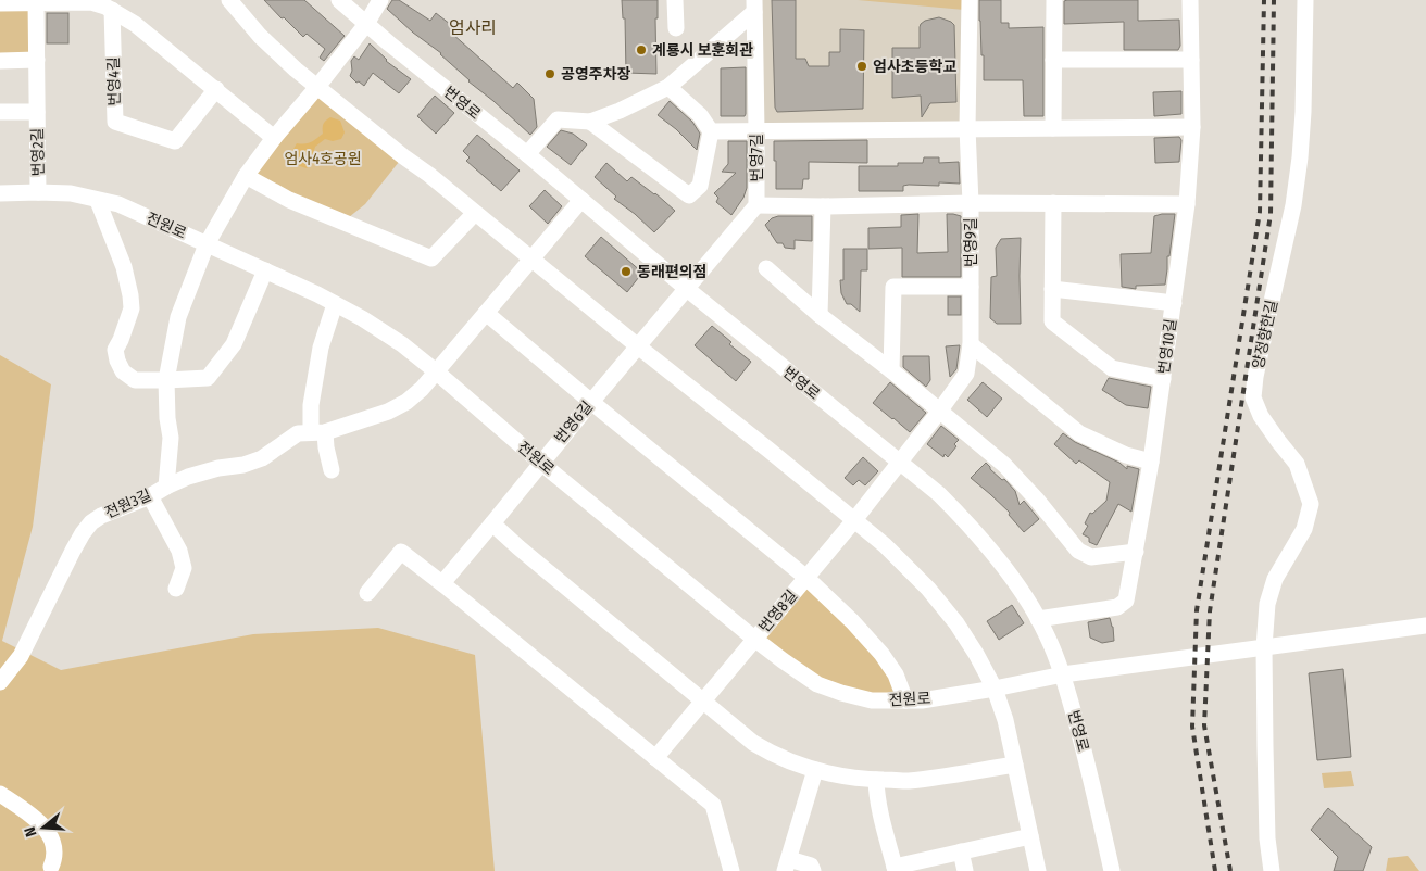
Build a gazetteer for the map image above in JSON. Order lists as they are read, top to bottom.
{
  "streets": {
    "street": [
      "번영4길",
      "번영로",
      "번영2길",
      "번영7길",
      "전원로",
      "번영9길",
      "양정향한길",
      "번영10길",
      "번영6길",
      "전원3길",
      "번영8길"
    ]
  },
  "crossings": [
    ["번영로", "전원로"],
    ["번영로", "번영9길"],
    ["번영로", "번영10길"],
    ["번영로", "번영6길"],
    ["번영로", "번영8길"],
    ["번영2길", "전원로"],
    ["전원로", "양정향한길"],
    ["전원로", "번영6길"],
    ["전원로", "전원3길"],
    ["전원로", "번영8길"],
    ["번영9길", "번영8길"]
  ],
  "districts": ["엄사리"],
  "parks": ["엄사4호공원"],
  "places": [
    "계룡시 보훈회관",
    "엄사초등학교",
    "공영주차장",
    "동래편의점"
  ],
  "north": "left"
}
